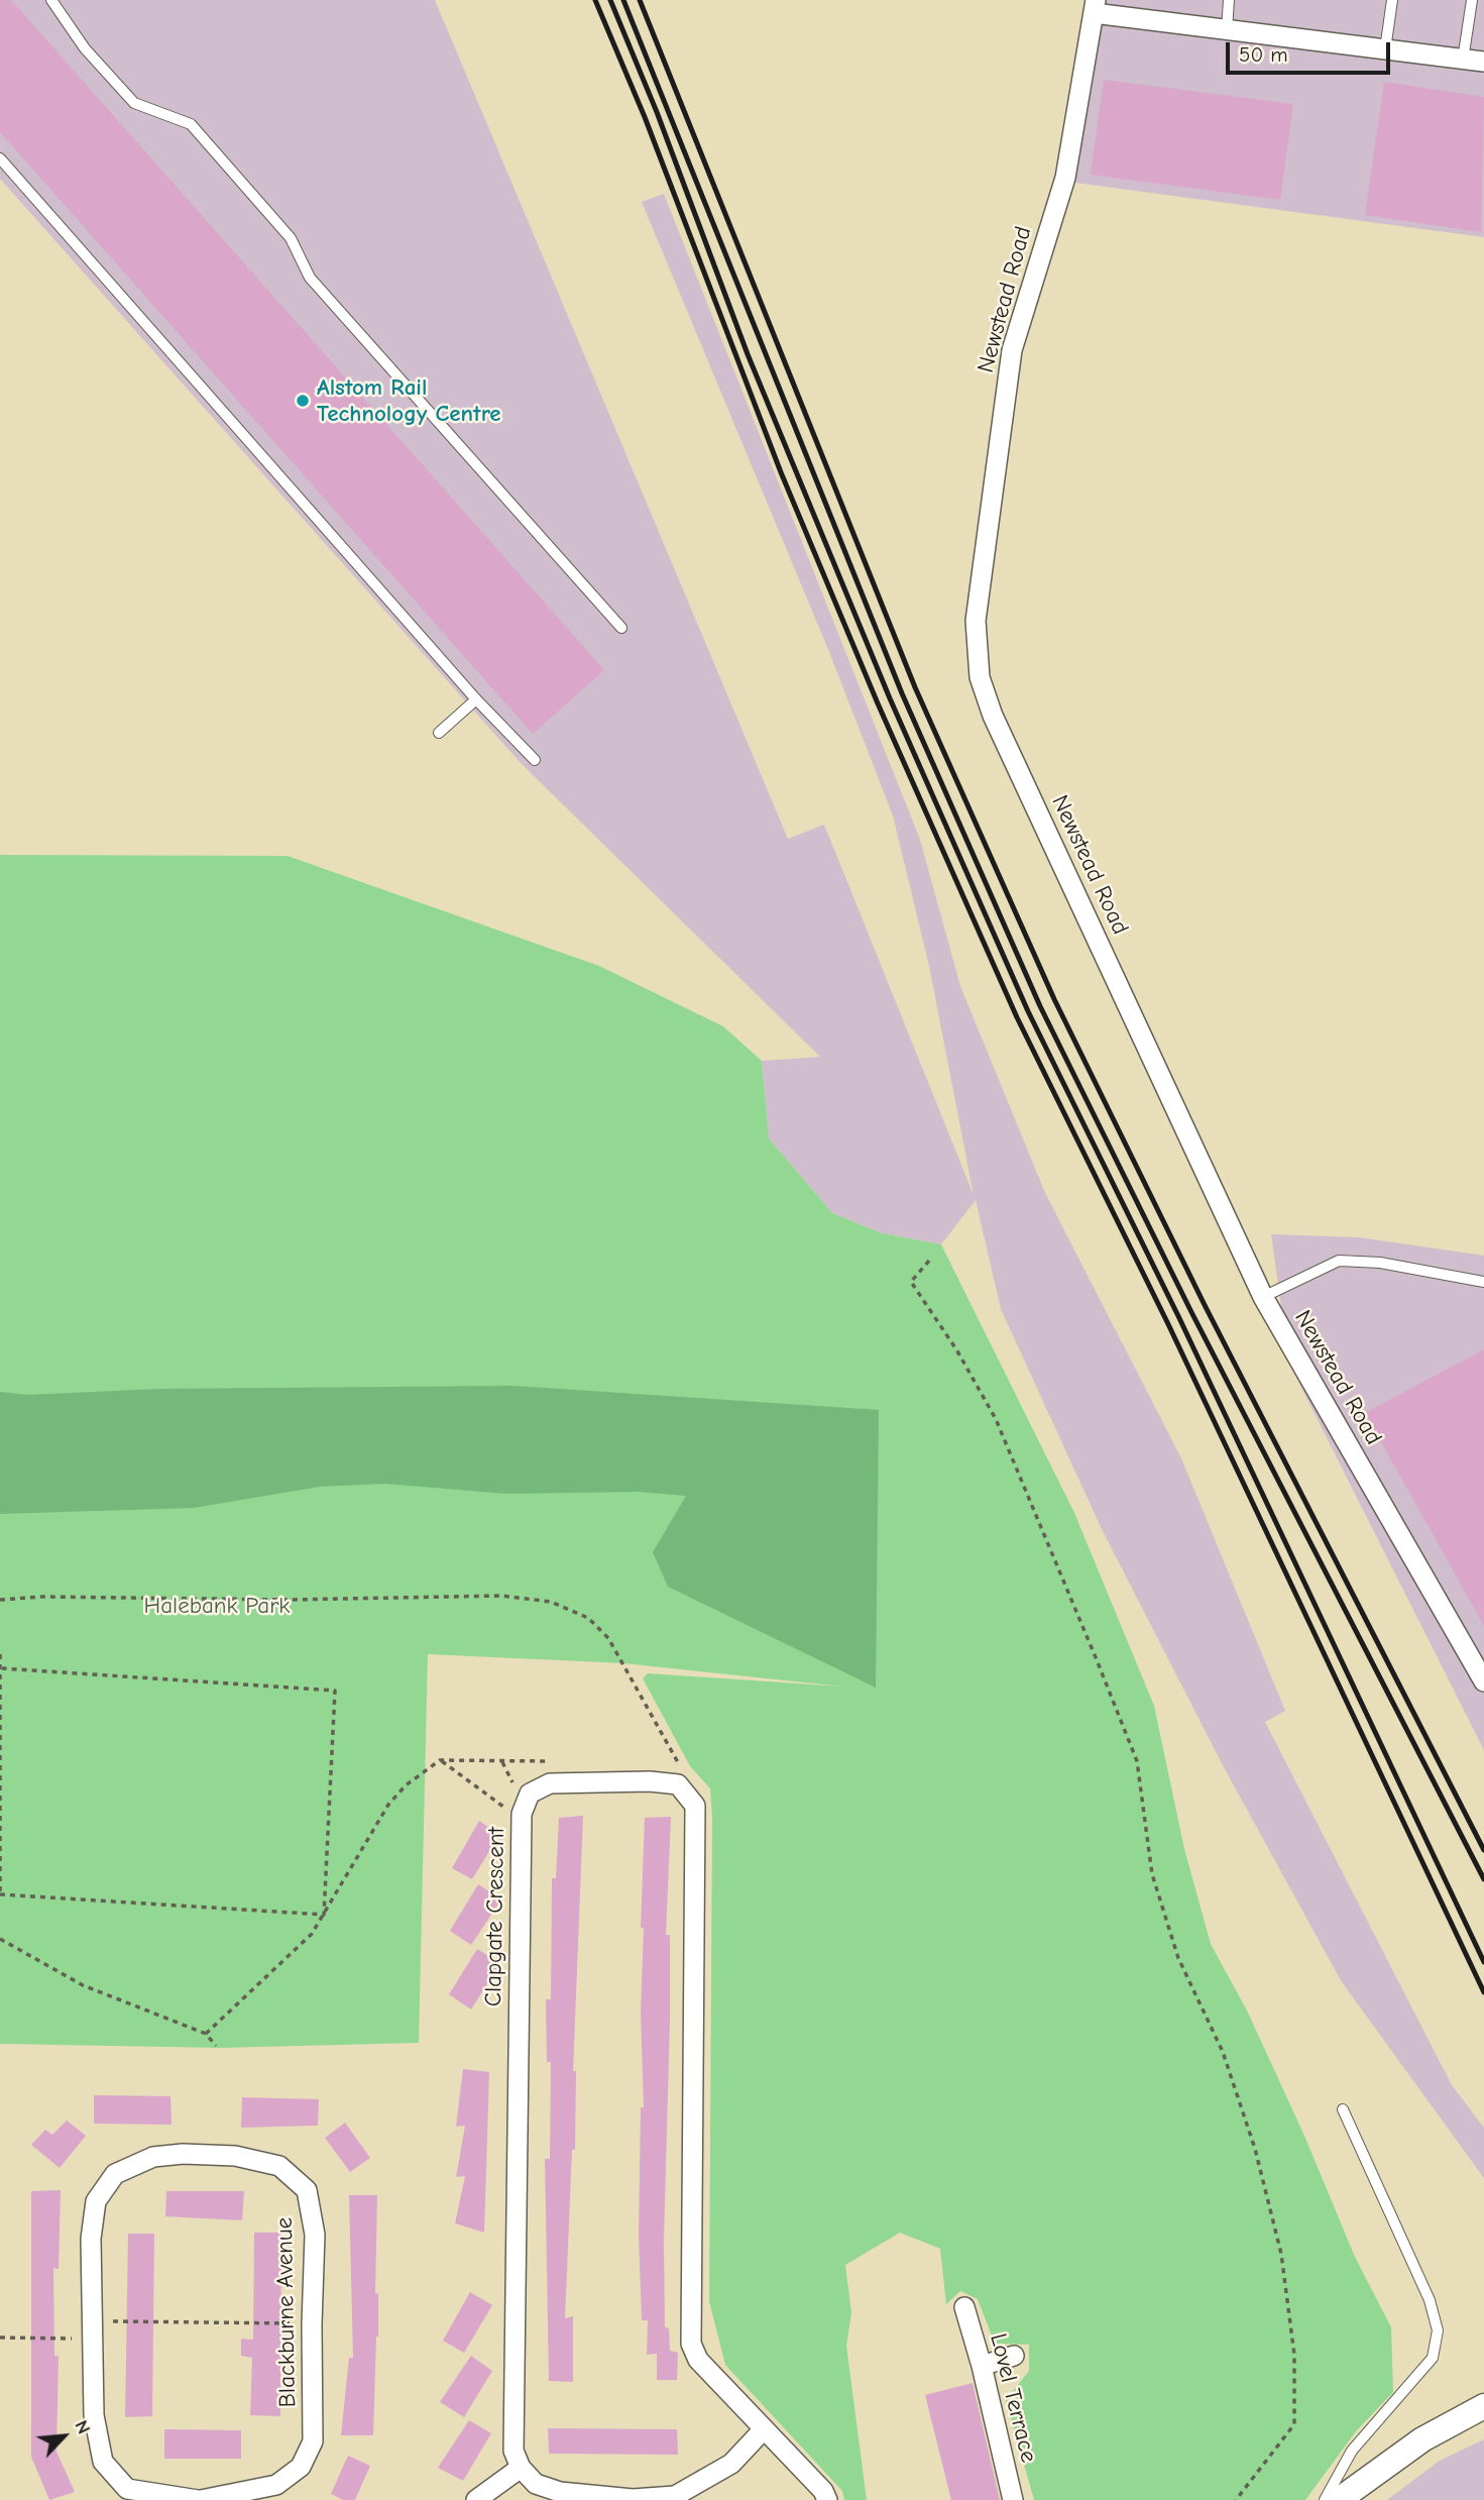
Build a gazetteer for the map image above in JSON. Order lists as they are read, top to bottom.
{
  "streets": {
    "street": [
      "Newstead Road",
      "Clapgate Crescent",
      "Blackburne Avenue",
      "Lovel Terrace"
    ]
  },
  "parks": ["Halebank Park"],
  "places": ["Alstom Rail Technology Centre"],
  "scale_bar": "50 m",
  "north": "top right"
}
